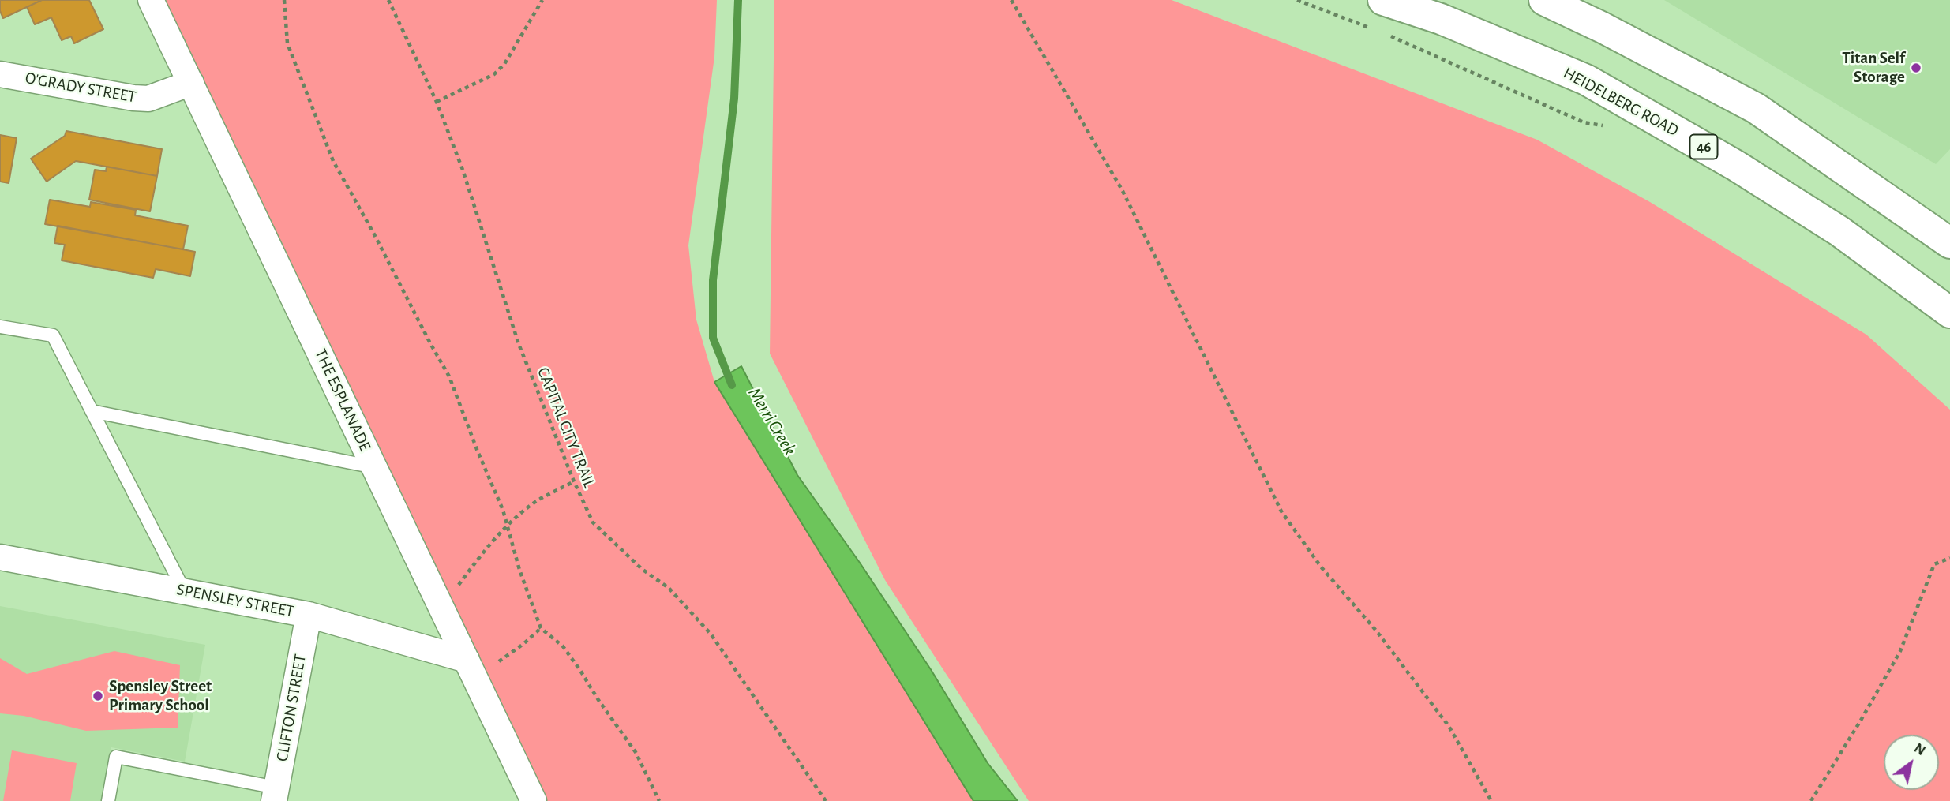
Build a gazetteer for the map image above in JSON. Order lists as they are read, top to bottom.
{
  "streets": {
    "main road": ["HEIDELBERG ROAD", "46"],
    "street": [
      "O'GRADY STREET",
      "THE ESPLANADE",
      "SPENSLEY STREET",
      "CLIFTON STREET"
    ],
    "path": ["CAPITAL CITY TRAIL"]
  },
  "crossings": [
    ["O'GRADY STREET", "THE ESPLANADE"],
    ["THE ESPLANADE", "SPENSLEY STREET"],
    ["SPENSLEY STREET", "CLIFTON STREET"]
  ],
  "water": ["Merri Creek"],
  "places": ["Titan Self Storage", "Spensley Street Primary School"],
  "north": "top right"
}
